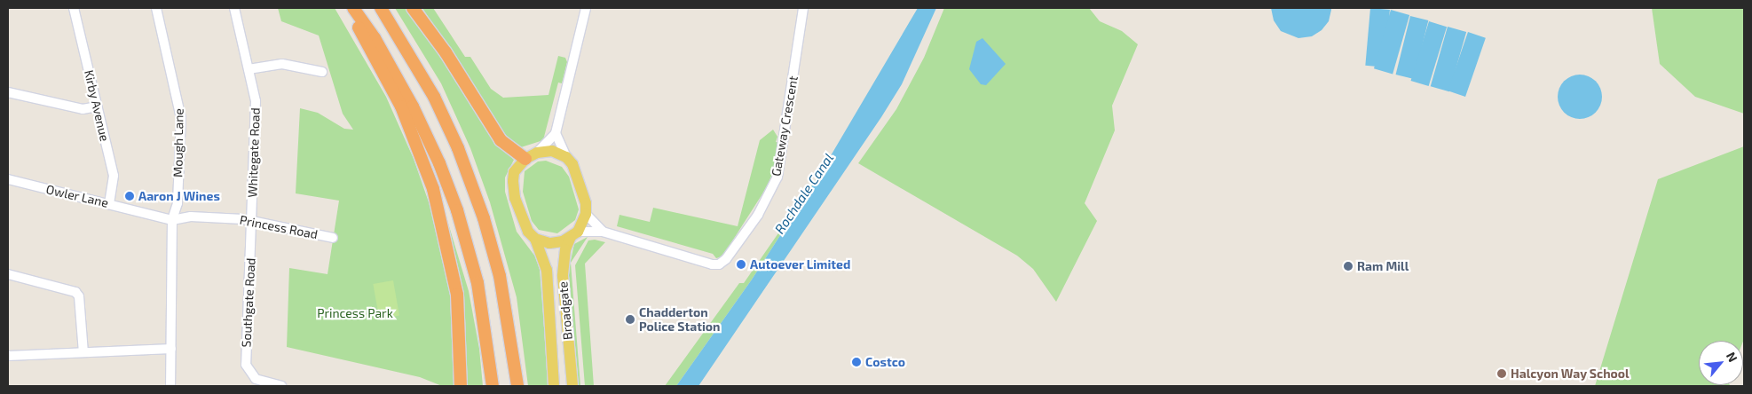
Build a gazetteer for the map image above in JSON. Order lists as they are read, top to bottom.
{
  "streets": {
    "main road": ["Broadgate"],
    "street": [
      "Kirby Avenue",
      "Gateway Crescent",
      "Mough Lane",
      "Whitegate Road",
      "Owler Lane",
      "Princess Road",
      "Southgate Road"
    ]
  },
  "crossings": [
    ["Kirby Avenue", "Owler Lane"],
    ["Gateway Crescent", "Broadgate"],
    ["Mough Lane", "Owler Lane"],
    ["Mough Lane", "Princess Road"],
    ["Whitegate Road", "Princess Road"],
    ["Whitegate Road", "Southgate Road"],
    ["Owler Lane", "Princess Road"],
    ["Princess Road", "Southgate Road"]
  ],
  "water": ["Rochdale Canal"],
  "parks": ["Princess Park"],
  "places": [
    "Aaron J Wines",
    "Autoever Limited",
    "Ram Mill",
    "Chadderton Police Station",
    "Costco",
    "Halcyon Way School"
  ],
  "north": "top right"
}
